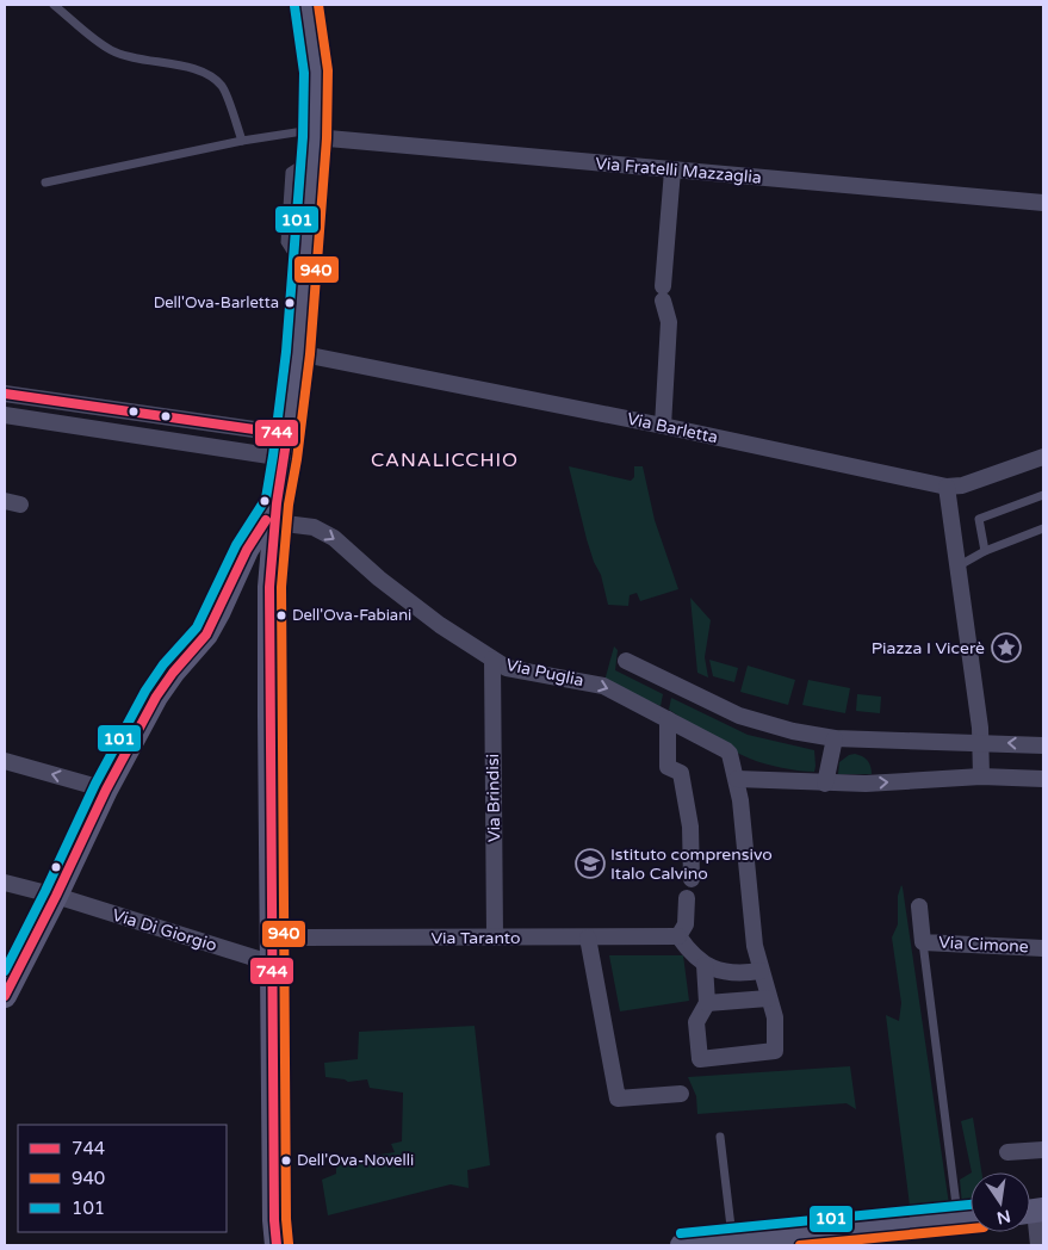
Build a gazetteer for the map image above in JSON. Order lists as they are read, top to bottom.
{
  "streets": {
    "street": [
      "Via Fratelli Mazzaglia",
      "Via Barletta",
      "Via Puglia",
      "Via Brindisi",
      "Via Di Giorgio",
      "Via Taranto",
      "Via Cimone"
    ]
  },
  "crossings": [
    ["Via Puglia", "Via Brindisi"],
    ["Via Brindisi", "Via Taranto"]
  ],
  "one_way": ["Via Puglia"],
  "districts": ["CANALICCHIO"],
  "places": {
    "other": ["Dell'Ova-Barletta", "Dell'Ova-Fabiani", "Dell'Ova-Novelli"],
    "place": ["Piazza I Vicerè"],
    "school or university": ["Istituto comprensivo Italo Calvino"]
  },
  "lines": ["transit line 940", "transit line 101", "transit line 744"],
  "legend": ["744", "940", "101"],
  "north": "bottom"
}
